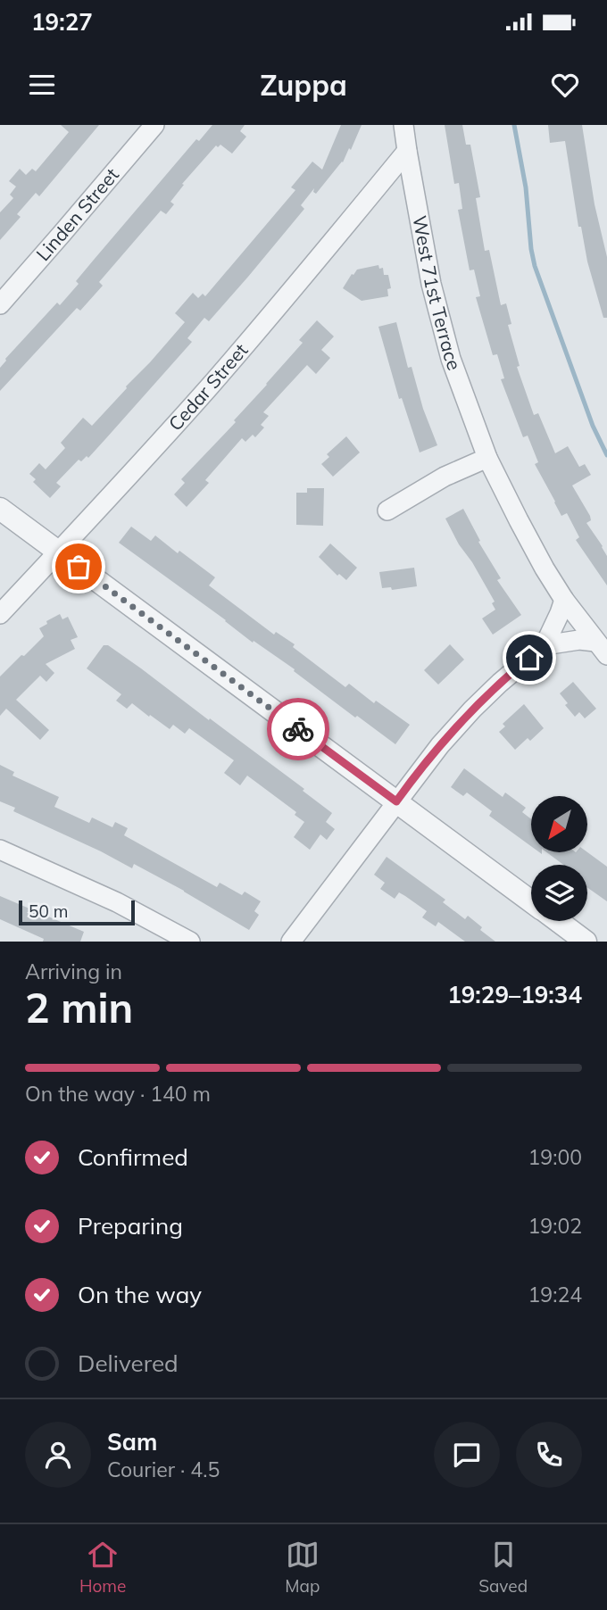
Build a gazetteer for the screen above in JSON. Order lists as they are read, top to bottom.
{
  "streets": {
    "street": ["Linden Street", "West 71st Terrace", "Cedar Street"]
  },
  "crossings": [
    ["West 71st Terrace", "Cedar Street"]
  ],
  "scale_bar": "50 m",
  "north": "bottom left",
  "page": {
    "status": "19:27",
    "header": "Zuppa",
    "scale": "50 m",
    "heading": ["2 min", "Arriving in", "19:29–19:34"],
    "panel": ["Sam", "Courier · 4.5"],
    "bar": "On the way · 140 m",
    "list": [
      ["Confirmed", "19:00"],
      ["Preparing", "19:02"],
      ["On the way", "19:24"],
      "Delivered"
    ],
    "tabs": ["Home", "Map", "Saved"]
  }
}
